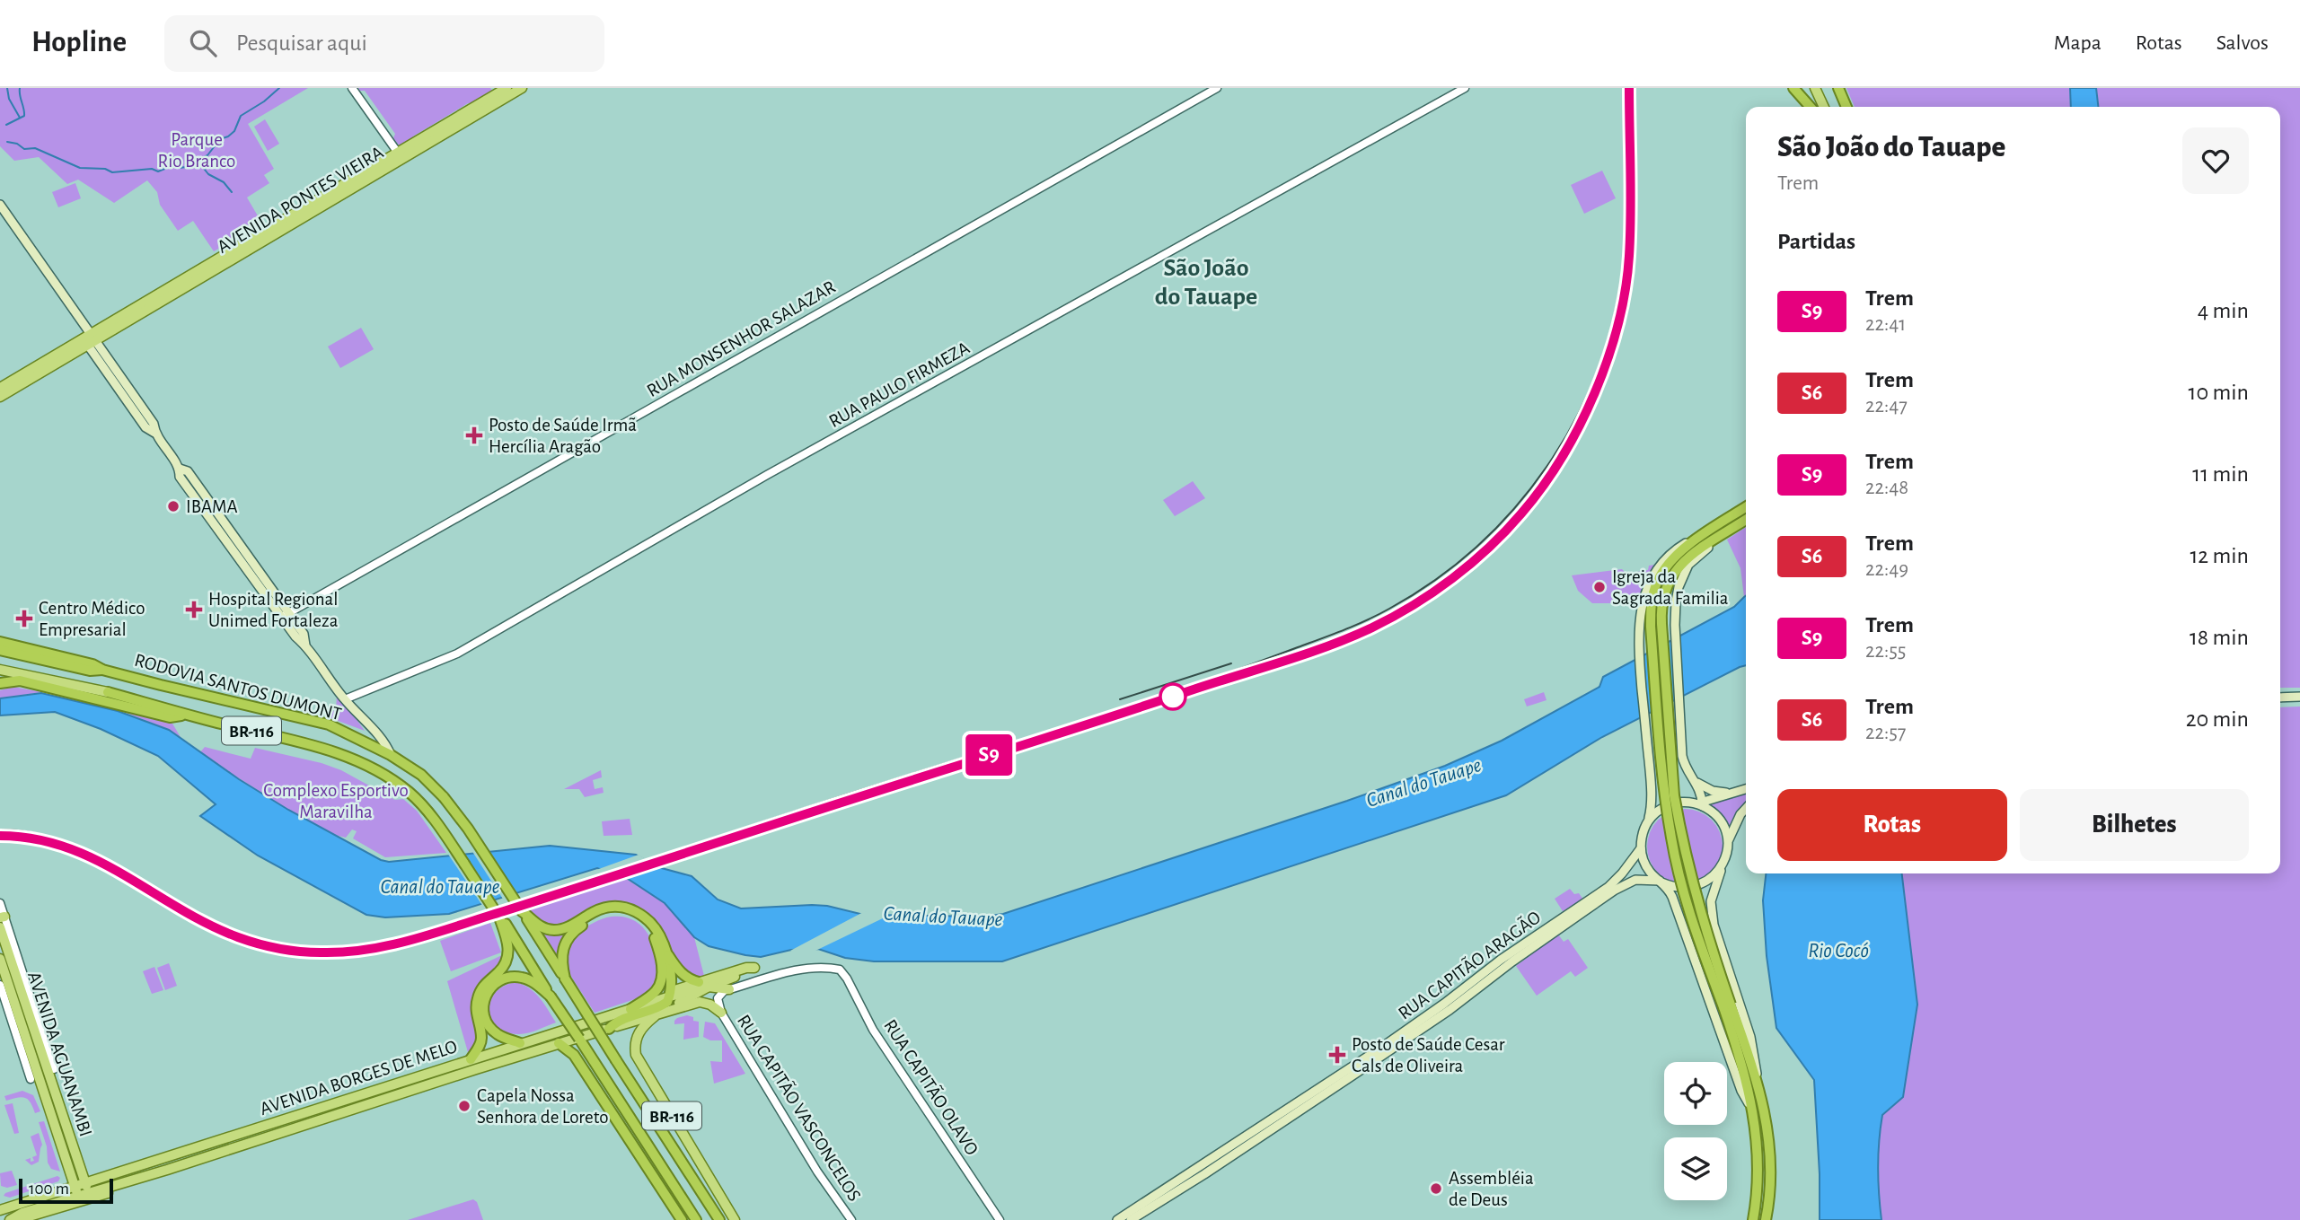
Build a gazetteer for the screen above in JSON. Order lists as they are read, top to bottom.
{
  "streets": {
    "highway": ["RODOVIA SANTOS DUMONT", "BR-116"],
    "main road": [
      "AVENIDA PONTES VIEIRA",
      "RUA CAPITÃO ARAGÃO",
      "AVENIDA AGUANAMBI",
      "AVENIDA BORGES DE MELO"
    ],
    "street": [
      "RUA MONSENHOR SALAZAR",
      "RUA PAULO FIRMEZA",
      "RUA CAPITÃO OLAVO",
      "RUA CAPITÃO VASCONCELOS"
    ]
  },
  "crossings": [
    ["RODOVIA SANTOS DUMONT", "BR-116"],
    ["BR-116", "AVENIDA BORGES DE MELO"],
    ["AVENIDA AGUANAMBI", "AVENIDA BORGES DE MELO"],
    ["AVENIDA BORGES DE MELO", "RUA CAPITÃO VASCONCELOS"]
  ],
  "districts": ["São João do Tauape"],
  "water": ["Canal do Tauape", "Rio Cocó"],
  "parks": ["Parque Rio Branco", "Complexo Esportivo Maravilha"],
  "places": {
    "health": [
      "Posto de Saúde Irmã Hercília Aragão",
      "Hospital Regional Unimed Fortaleza",
      "Centro Médico Empresarial",
      "Posto de Saúde Cesar Cals de Oliveira"
    ],
    "other": [
      "IBAMA",
      "Igreja da Sagrada Familia",
      "Capela Nossa Senhora de Loreto",
      "Assembléia de Deus"
    ]
  },
  "scale_bar": "100 m",
  "page": {
    "header": "Hopline",
    "search": "Pesquisar aqui",
    "nav": ["Mapa", "Rotas", "Salvos"],
    "on_map": "S9",
    "heading": [
      ["São João do Tauape", "Trem"],
      "Partidas"
    ],
    "list": [
      {
        "mark": "S9",
        "name": "Trem",
        "note": "22:41",
        "value": "4 min"
      },
      {
        "mark": "S6",
        "name": "Trem",
        "note": "22:47",
        "value": "10 min"
      },
      {
        "mark": "S9",
        "name": "Trem",
        "note": "22:48",
        "value": "11 min"
      },
      {
        "mark": "S6",
        "name": "Trem",
        "note": "22:49",
        "value": "12 min"
      },
      {
        "mark": "S9",
        "name": "Trem",
        "note": "22:55",
        "value": "18 min"
      },
      {
        "mark": "S6",
        "name": "Trem",
        "note": "22:57",
        "value": "20 min"
      }
    ],
    "buttons": ["Rotas", "Bilhetes"],
    "scale": "100 m"
  }
}
